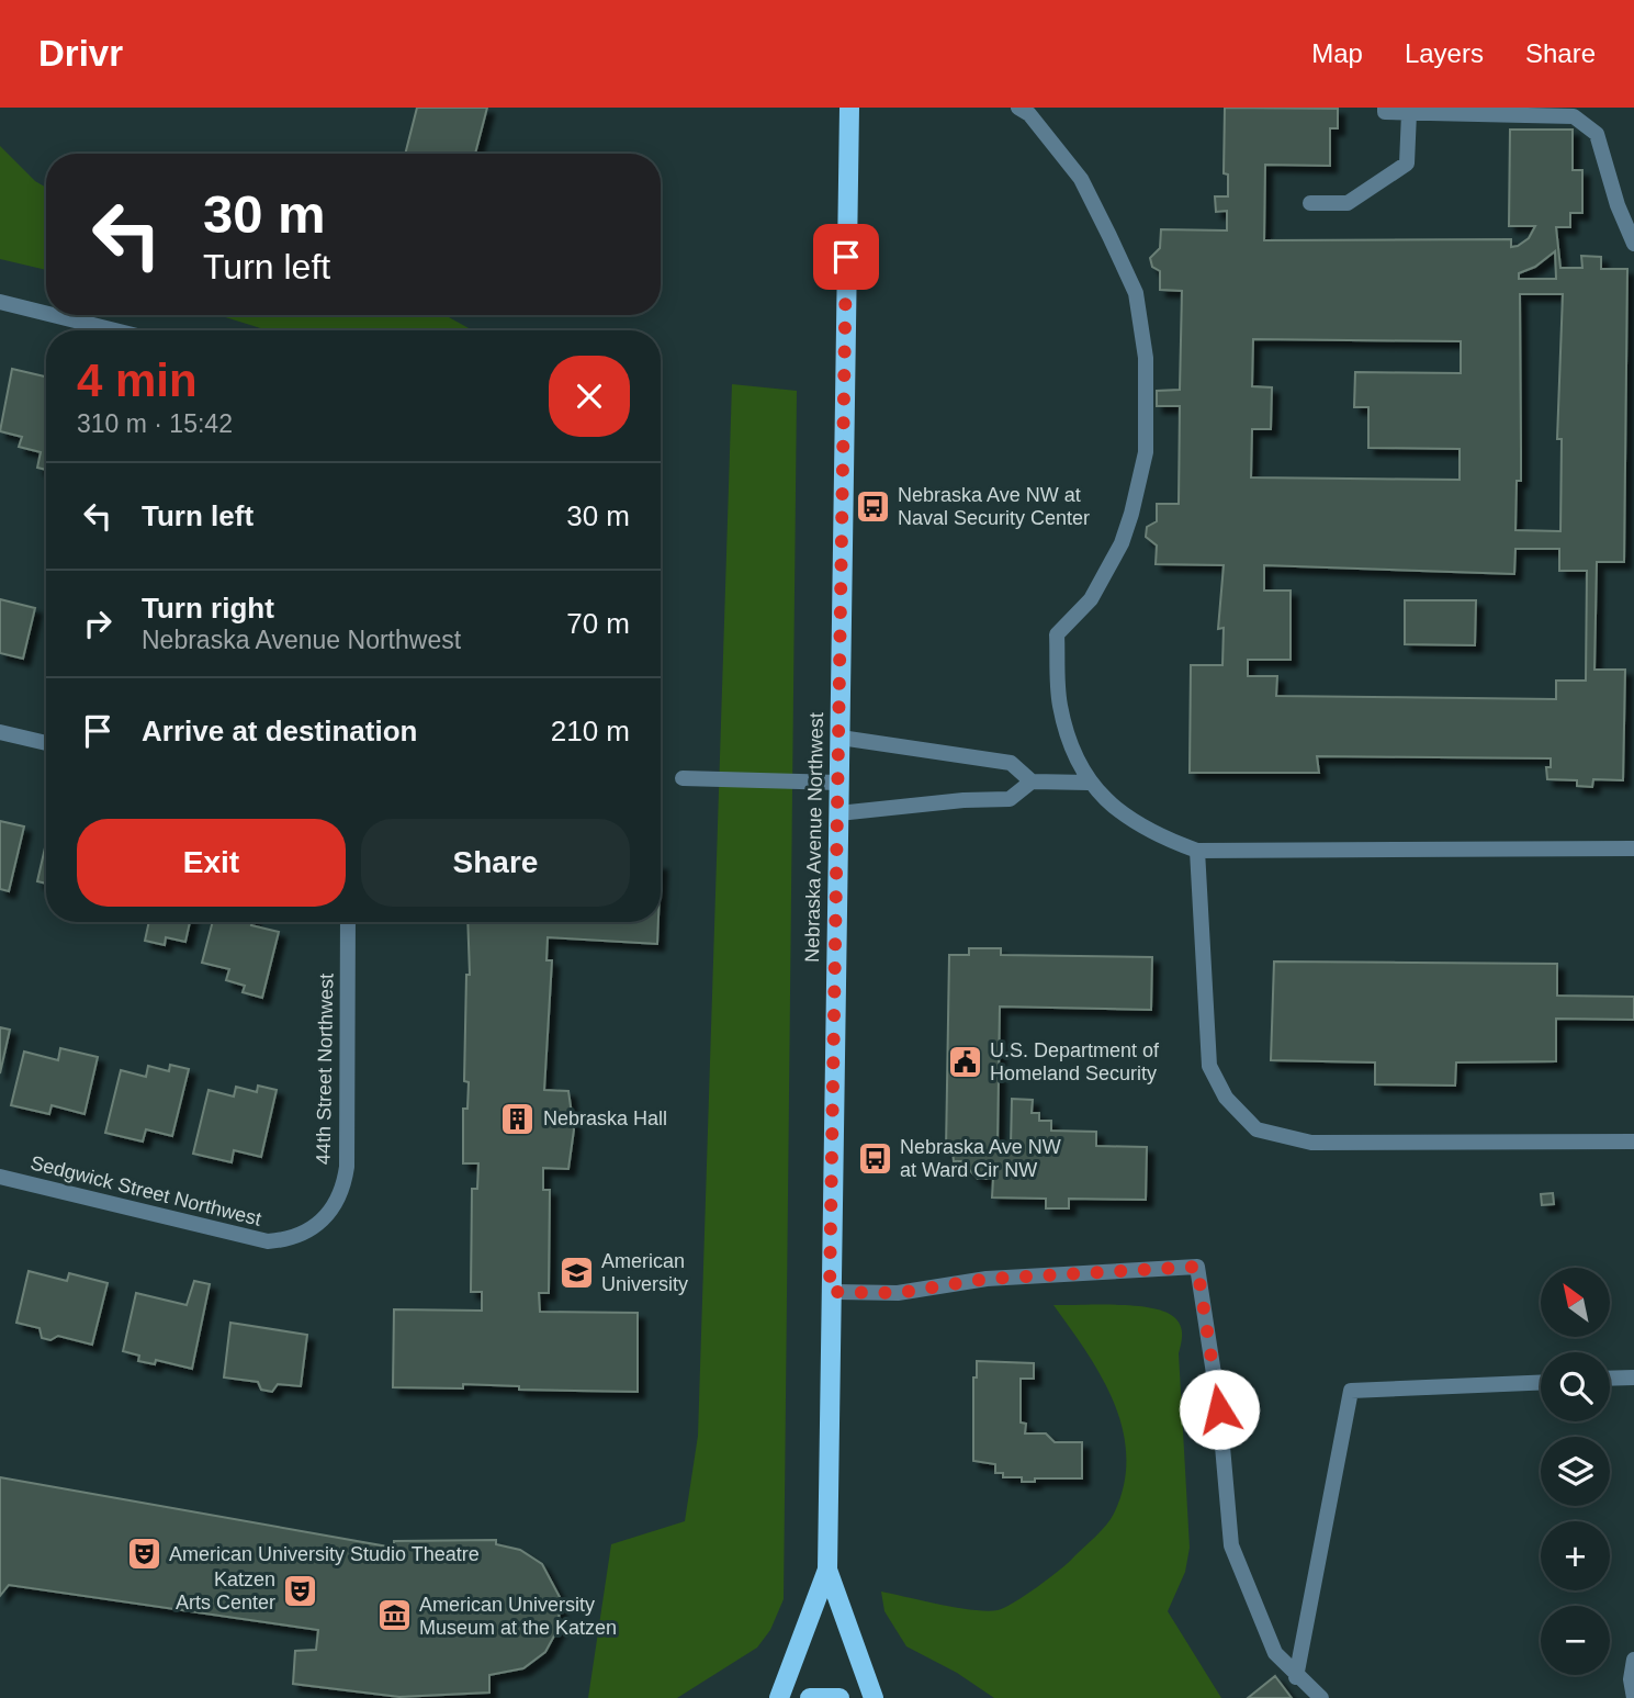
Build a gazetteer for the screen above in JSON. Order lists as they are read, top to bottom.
{
  "streets": {
    "main road": ["Nebraska Avenue Northwest"],
    "street": ["44th Street Northwest", "Sedgwick Street Northwest"]
  },
  "crossings": [
    ["44th Street Northwest", "Sedgwick Street Northwest"]
  ],
  "places": {
    "bus stop": ["Nebraska Ave NW at Naval Security Center", "Nebraska Ave NW at Ward Cir NW"],
    "public building": ["U.S. Department of Homeland Security"],
    "building": ["Nebraska Hall"],
    "school or university": ["American University"],
    "theatre": ["American University Studio Theatre", "Katzen Arts Center"],
    "museum": ["American University Museum at the Katzen"]
  },
  "north": "top left",
  "page": {
    "header": "Drivr",
    "nav": ["Map", "Layers", "Share"],
    "turn": ["30 m", "Turn left"],
    "heading": ["4 min", "310 m · 15:42"],
    "list": [
      {
        "name": "Turn left",
        "value": "30 m"
      },
      {
        "name": "Turn right",
        "note": "Nebraska Avenue Northwest",
        "value": "70 m"
      },
      {
        "name": "Arrive at destination",
        "value": "210 m"
      }
    ],
    "buttons": ["Exit", "Share"],
    "map_buttons": ["+", "−"]
  }
}
